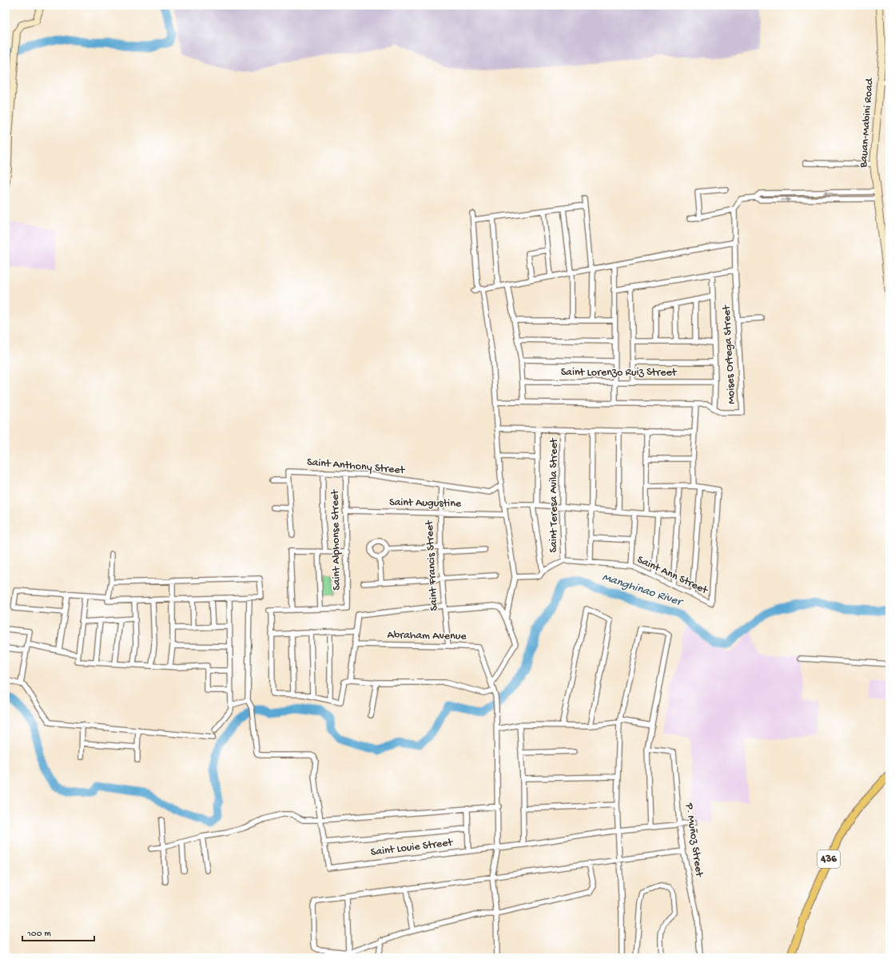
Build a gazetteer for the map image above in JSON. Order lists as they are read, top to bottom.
{
  "streets": {
    "main road": ["Bauan-Mabini Road", "436"],
    "street": [
      "Moises Ortega Street",
      "Saint Lorenzo Ruiz Street",
      "Saint Anthony Street",
      "Saint Teresa Avila Street",
      "Saint Augustine",
      "Saint Alphonse Street",
      "Saint Francis Street",
      "Saint Ann Street",
      "Abraham Avenue",
      "P. Muñoz Street",
      "Saint Louie Street"
    ]
  },
  "crossings": [
    ["Saint Anthony Street", "Saint Alphonse Street"],
    ["Saint Anthony Street", "Saint Francis Street"],
    ["Saint Teresa Avila Street", "Saint Ann Street"],
    ["Saint Augustine", "Saint Alphonse Street"],
    ["Saint Augustine", "Saint Francis Street"],
    ["Saint Francis Street", "Abraham Avenue"],
    ["P. Muñoz Street", "Saint Louie Street"]
  ],
  "water": ["Manghinao River"],
  "scale_bar": "100 m"
}
